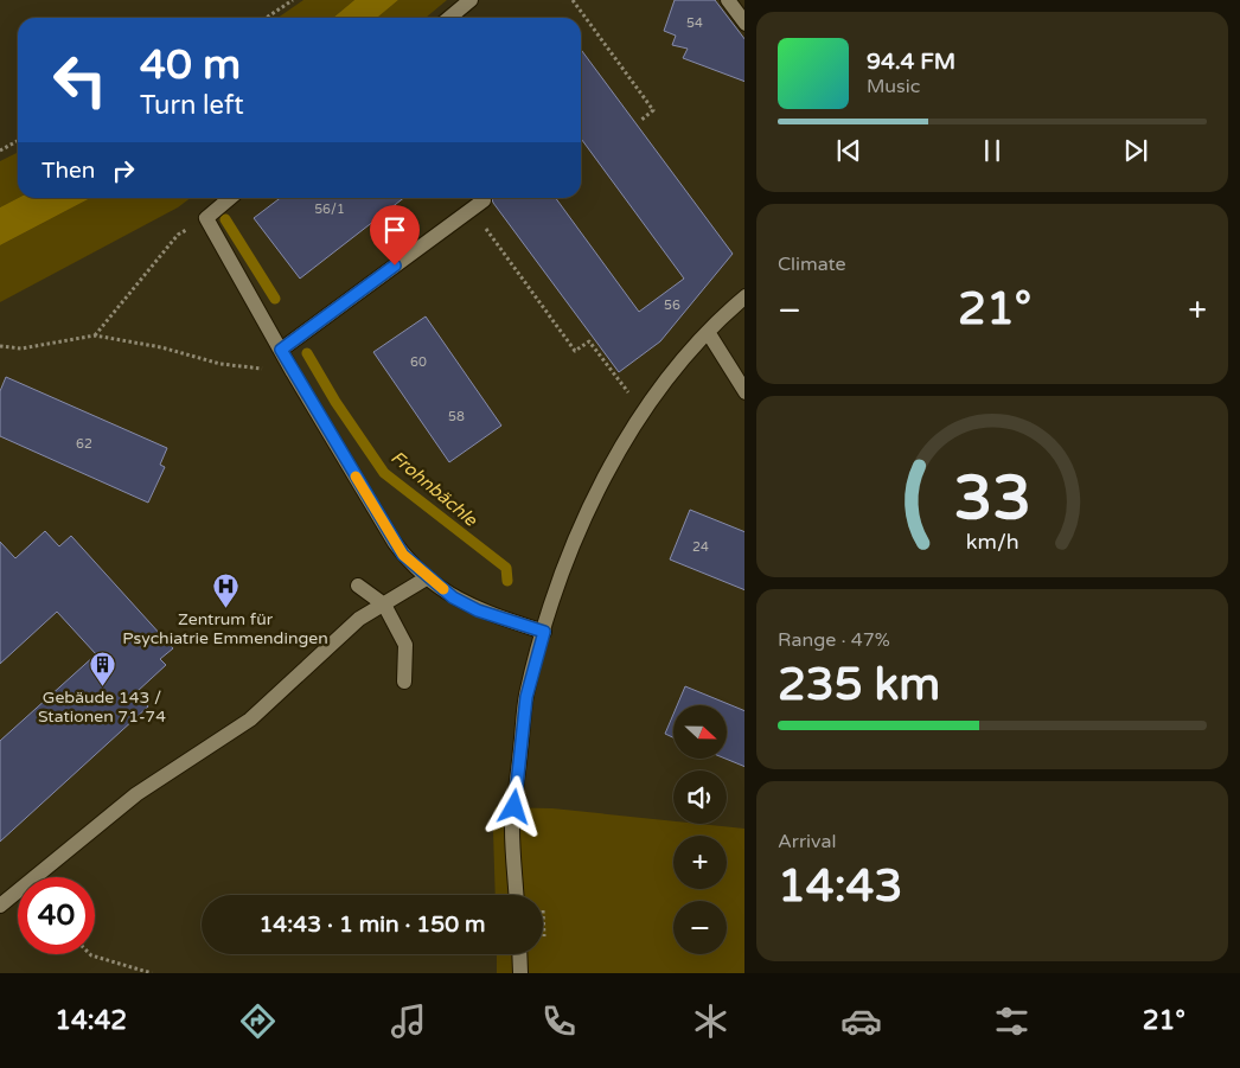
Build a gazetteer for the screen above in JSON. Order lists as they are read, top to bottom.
{
  "water": ["Frohnbächle"],
  "places": {
    "hospital": ["Zentrum für Psychiatrie Emmendingen"],
    "building": ["Gebäude 143 / Stationen 71-74"]
  },
  "house_numbers": [
    "54",
    "56/1",
    "56",
    "60",
    "58",
    "62",
    "24"
  ],
  "north": "right",
  "page": {
    "turn": ["40 m", "Turn left"],
    "song": ["94.4 FM", "Music"],
    "then": "Then",
    "tile": [
      "Climate",
      ["Range · 47%", "235 km"],
      ["Arrival", "14:43"]
    ],
    "heat": ["−", "21°", "+"],
    "map_buttons": ["+", "−"],
    "limit": "40",
    "trip": "14:43 · 1 min · 150 m",
    "tabs": ["14:42", "21°"],
    "gauge": ["33", "km/h"]
  }
}
